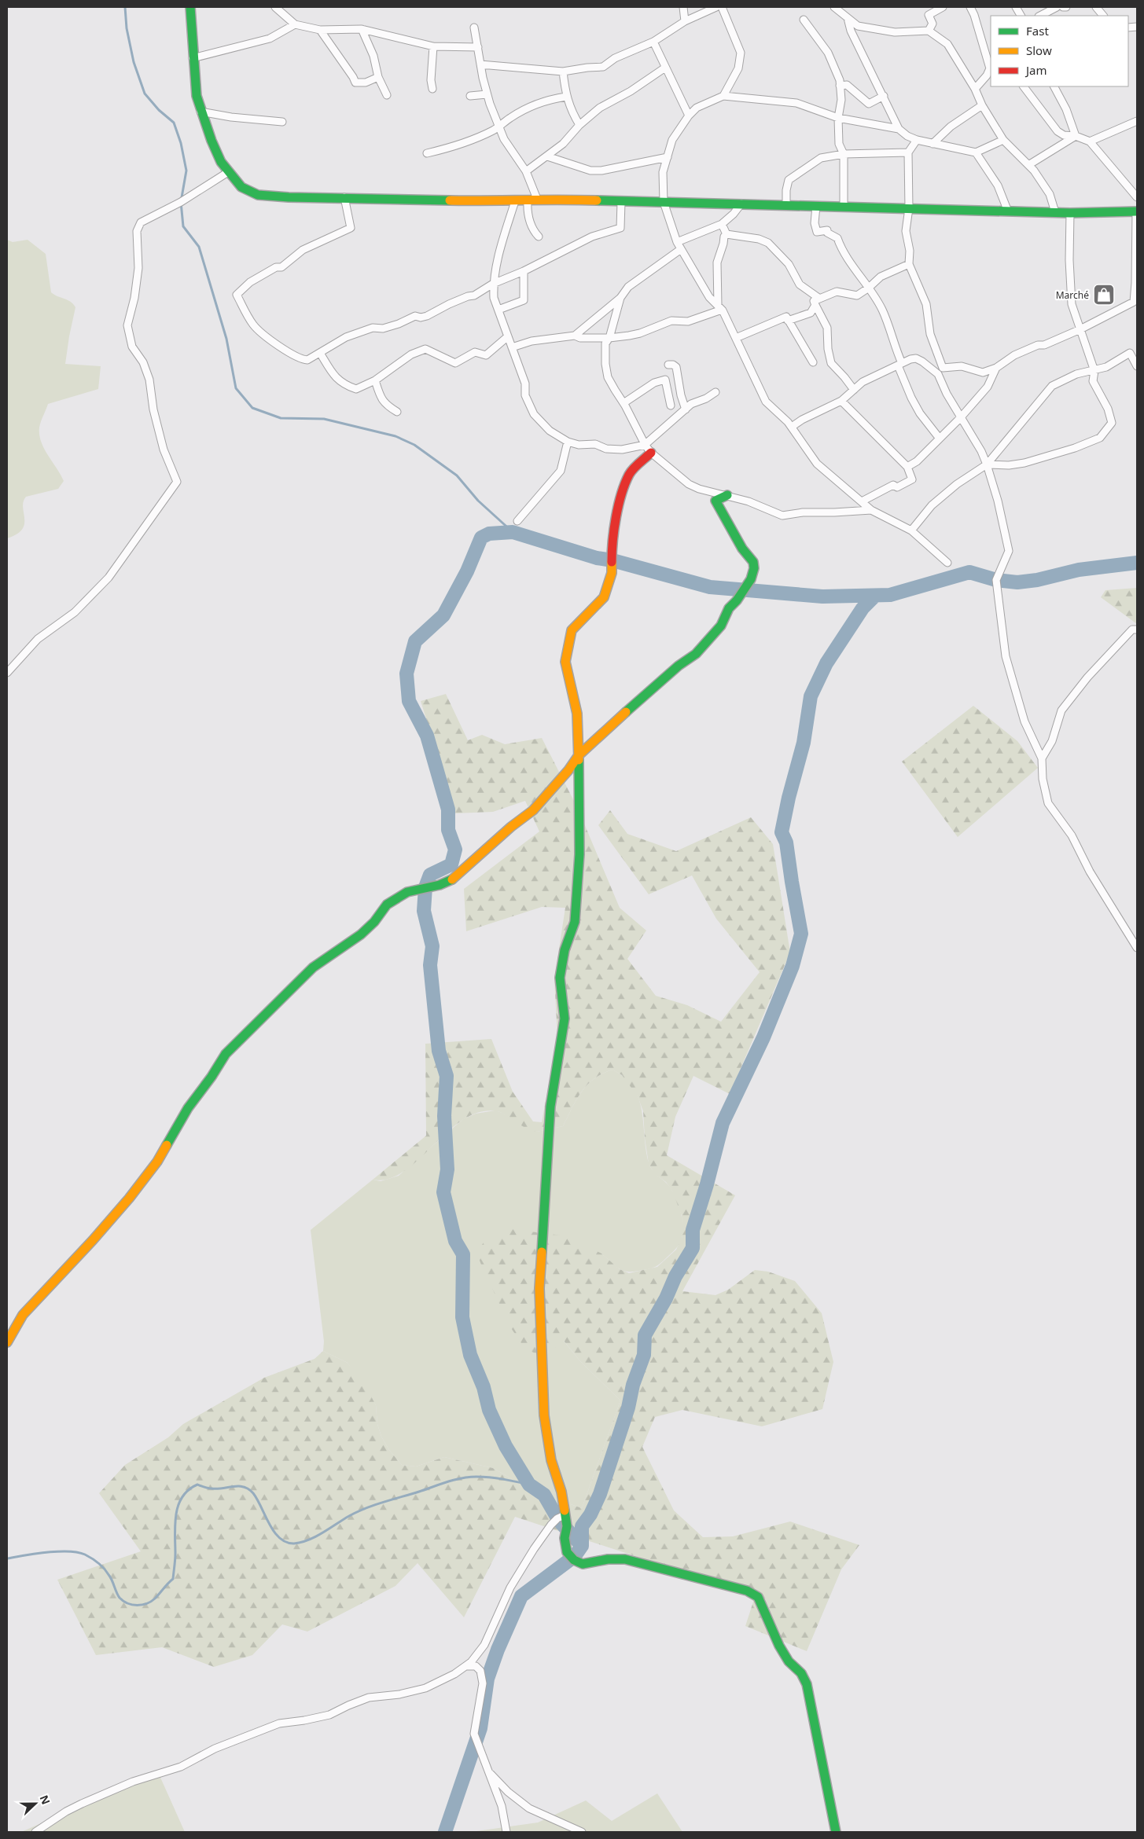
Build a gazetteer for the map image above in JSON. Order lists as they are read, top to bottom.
{
  "places": {
    "shop": ["Marché"]
  },
  "legend": ["Fast", "Slow", "Jam"],
  "north": "right"
}
